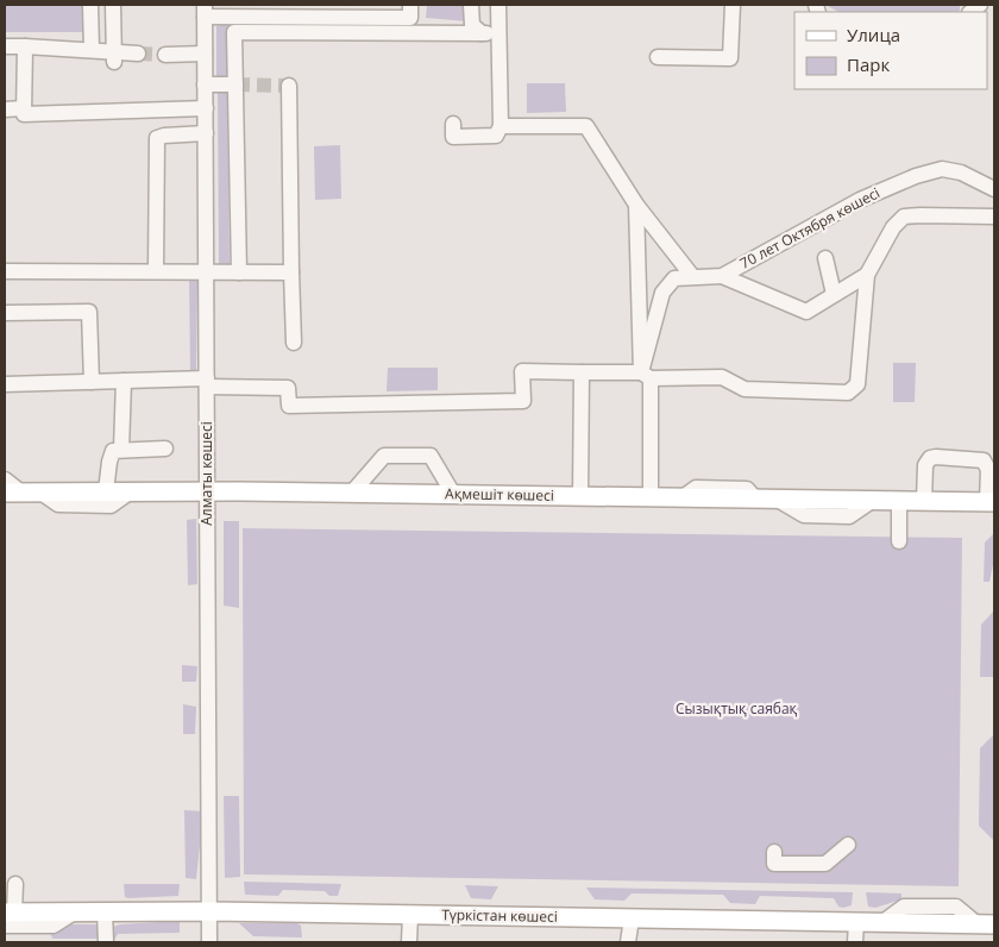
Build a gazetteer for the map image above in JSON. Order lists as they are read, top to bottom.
{
  "streets": {
    "main road": ["Ақмешіт көшесі", "Түркістан көшесі"],
    "street": ["70 лет Октября көшесі", "Алматы көшесі"]
  },
  "crossings": [
    ["70 лет Октября көшесі", "Ақмешіт көшесі"],
    ["Алматы көшесі", "Ақмешіт көшесі"],
    ["Алматы көшесі", "Түркістан көшесі"]
  ],
  "parks": ["Сызықтық саябақ"],
  "legend": ["Улица", "Парк"]
}
